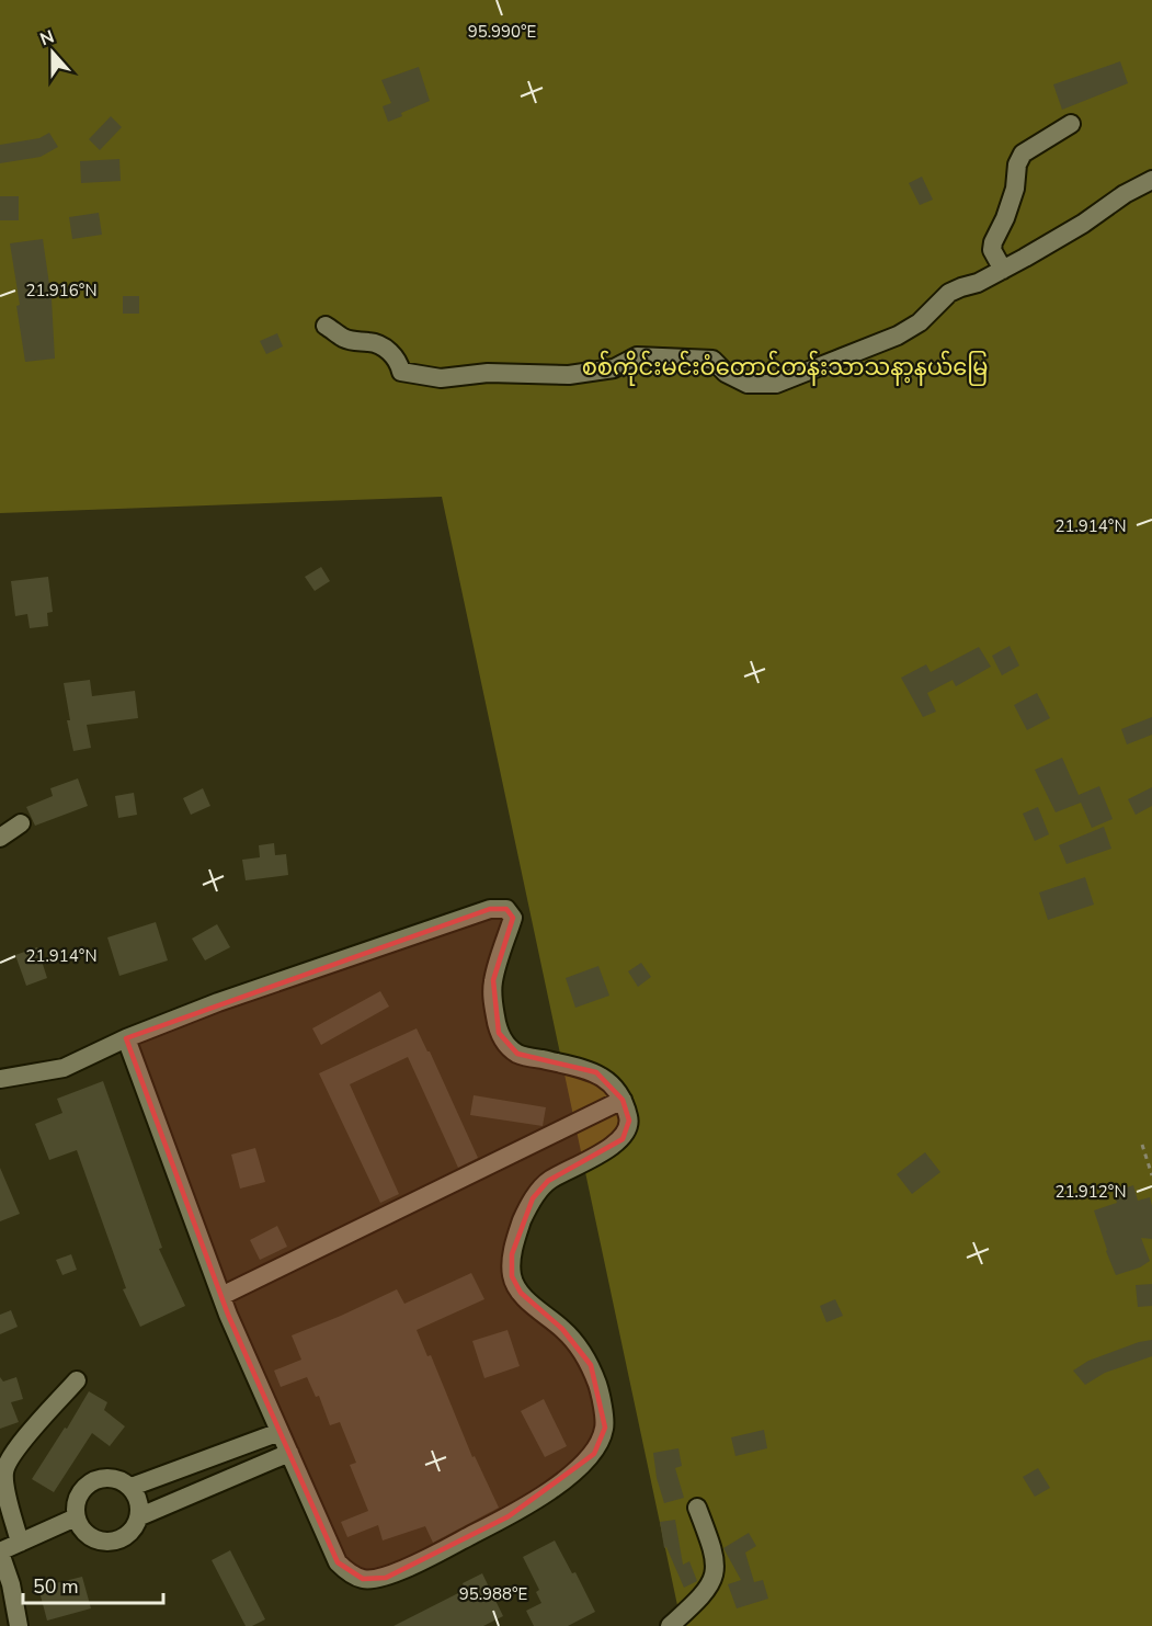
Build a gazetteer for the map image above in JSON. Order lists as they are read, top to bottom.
{
  "parks": ["စစ်ကိုင်းမင်းဝံတောင်တန်းသာသနာ့နယ်မြေ"],
  "scale_bar": "50 m",
  "north": "top",
  "coordinates": [
    "95.990°E",
    "21.916°N",
    "21.914°N",
    "21.912°N",
    "95.988°E"
  ]
}
